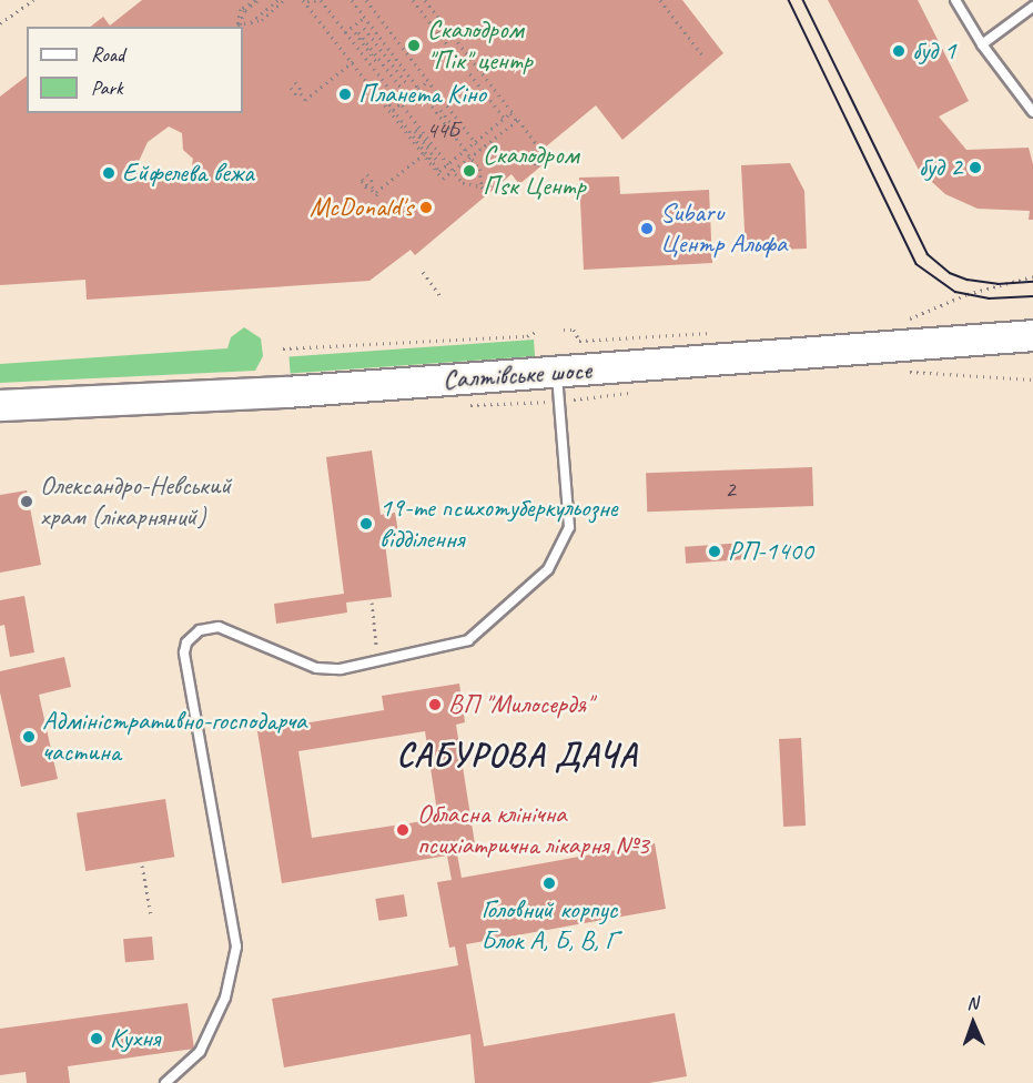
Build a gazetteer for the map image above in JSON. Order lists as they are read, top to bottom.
{
  "streets": {
    "main road": ["Салтівське шосе"]
  },
  "districts": ["САБУРОВА ДАЧА"],
  "places": [
    "Скалодром \"Пік\" центр",
    "буд 1",
    "Планета Кіно",
    "буд 2",
    "Скалодром Пsк Центр",
    "Ейфелева вежа",
    "McDonald's",
    "Subaru Центр Альфа",
    "Олександро-Невський храм (лікарняний)",
    "19-те психотуберкульозне відділення",
    "РП-1400",
    "ВП \"Милосердя\"",
    "Адміністративно-господарча частина",
    "Обласна клінічна психіатрична лікарня №3",
    "Головний корпус Блок А, Б, В, Г",
    "Кухня"
  ],
  "house_numbers": ["44Б", "2"],
  "legend": ["Road", "Park"],
  "north": "top"
}
